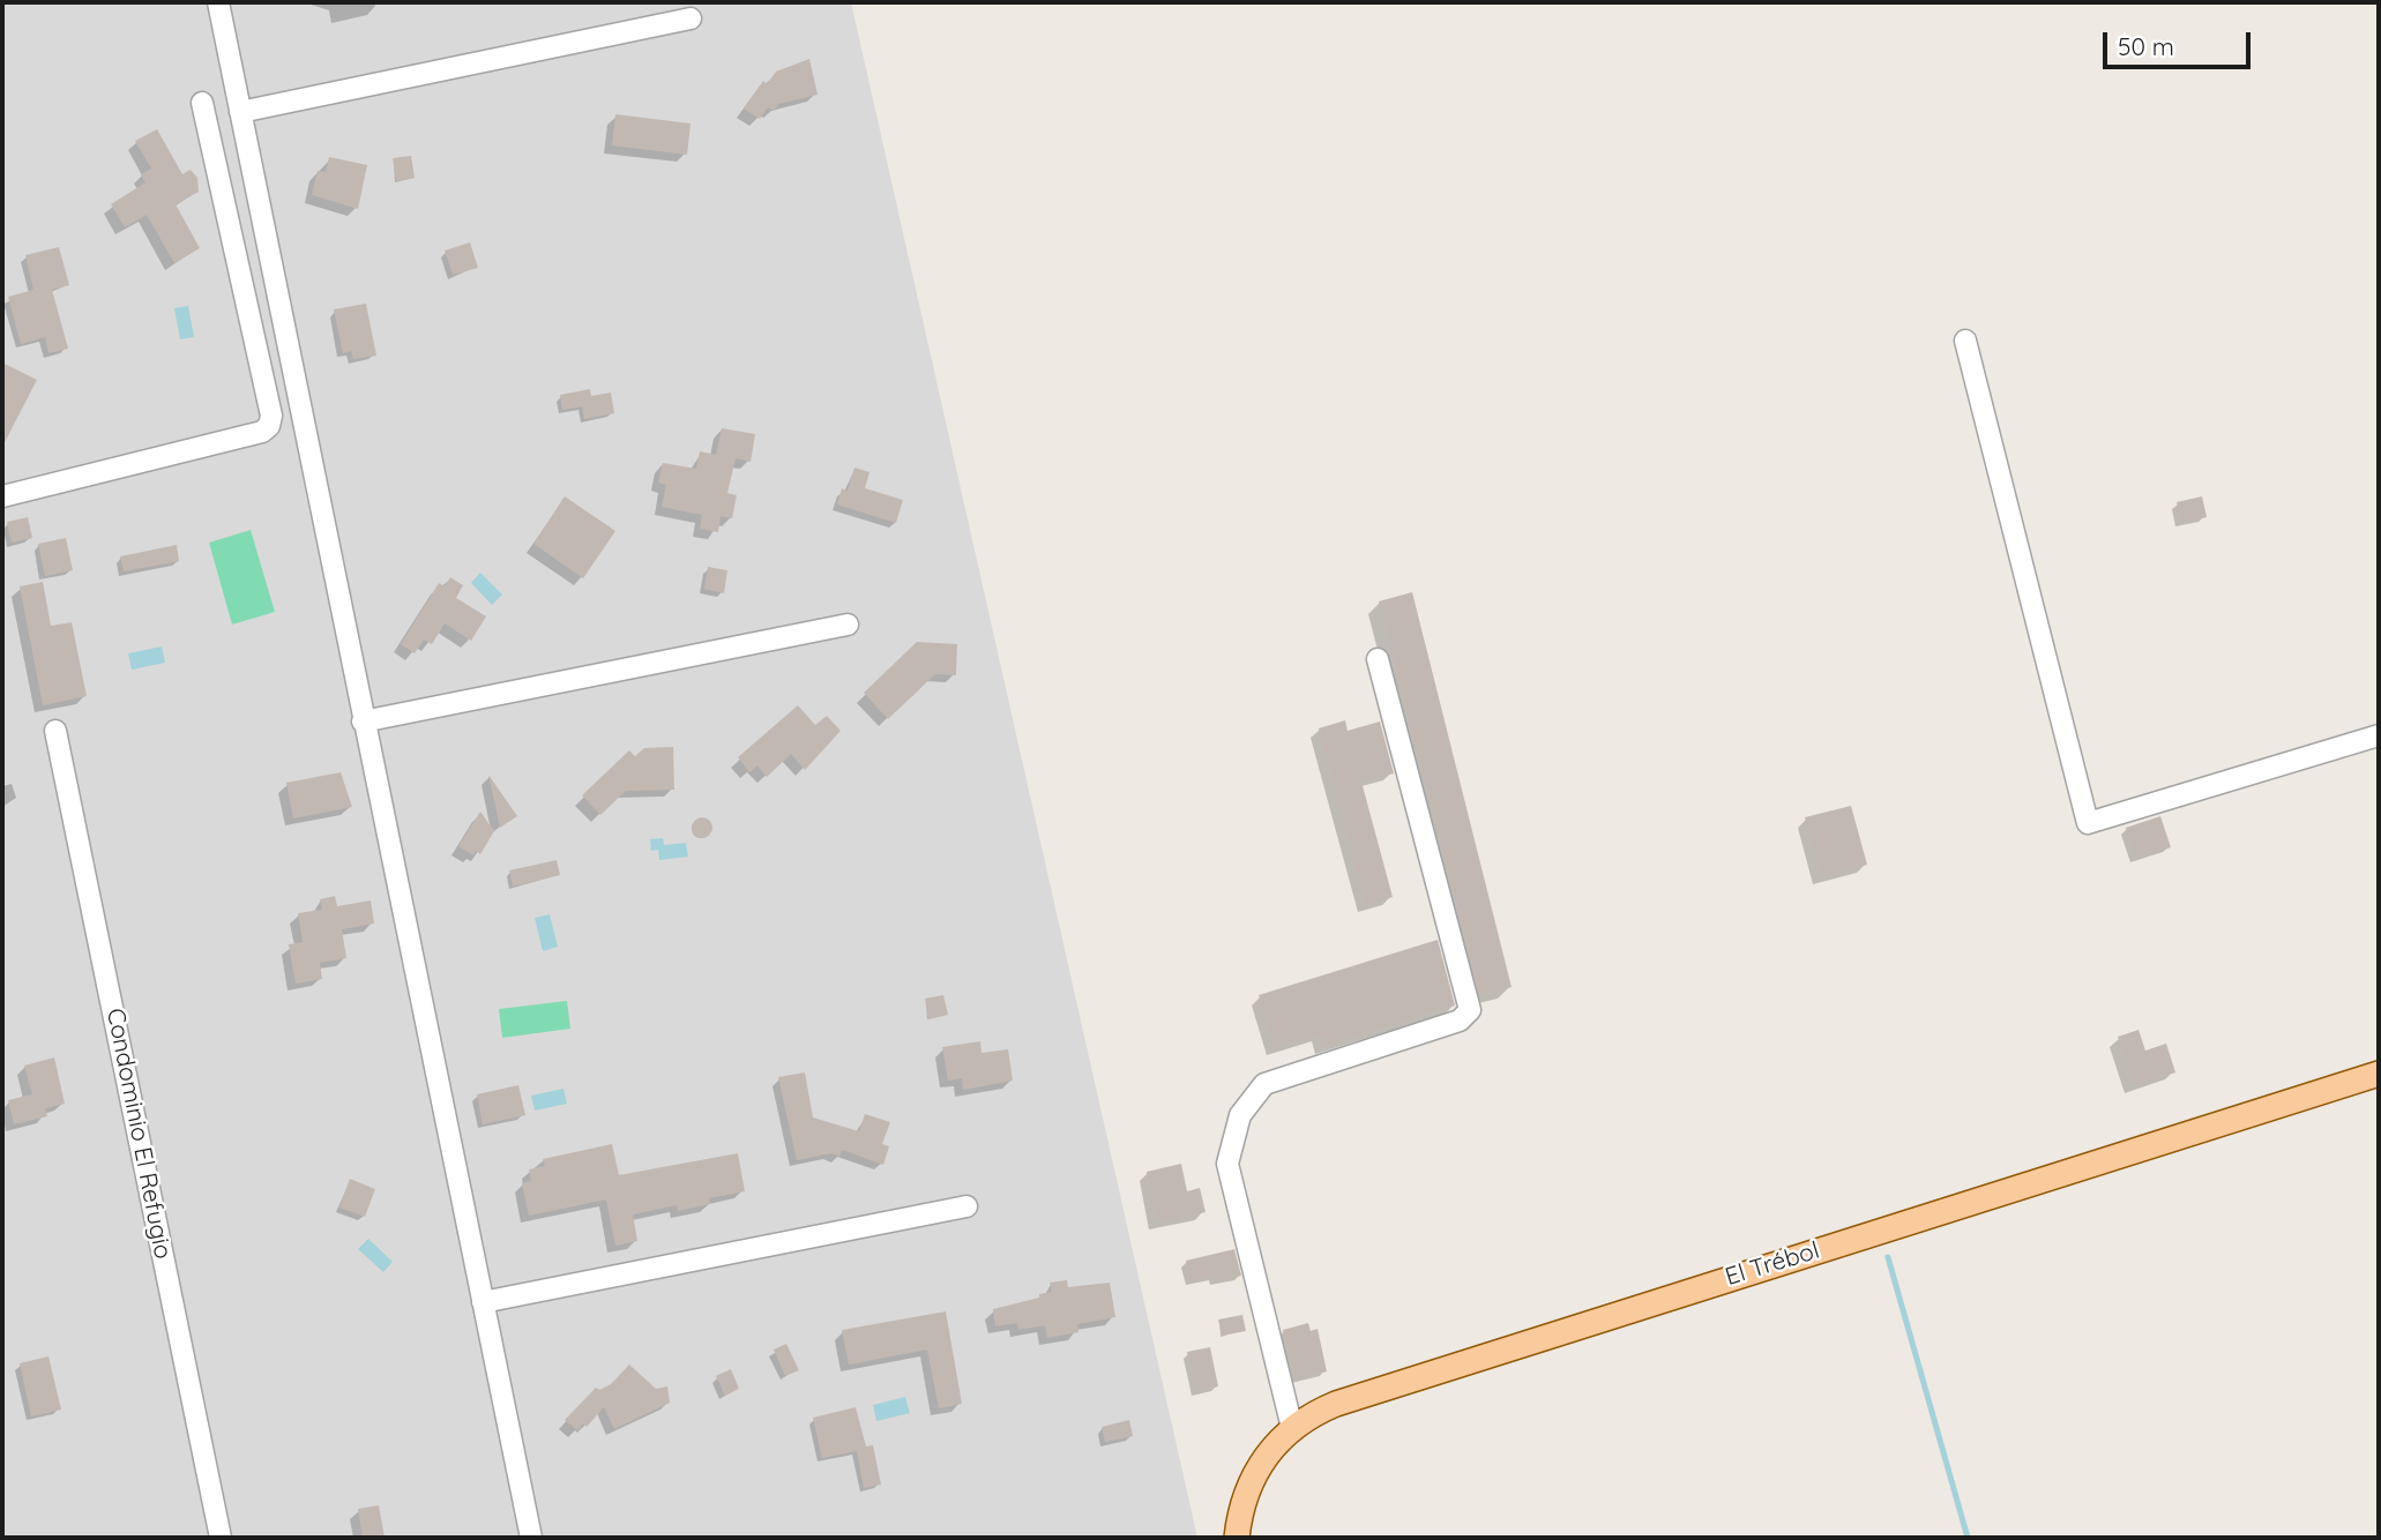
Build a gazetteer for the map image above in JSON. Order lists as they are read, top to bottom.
{
  "streets": {
    "main road": ["El Trébol"],
    "street": ["Condominio El Refugio"]
  },
  "scale_bar": "50 m"
}
